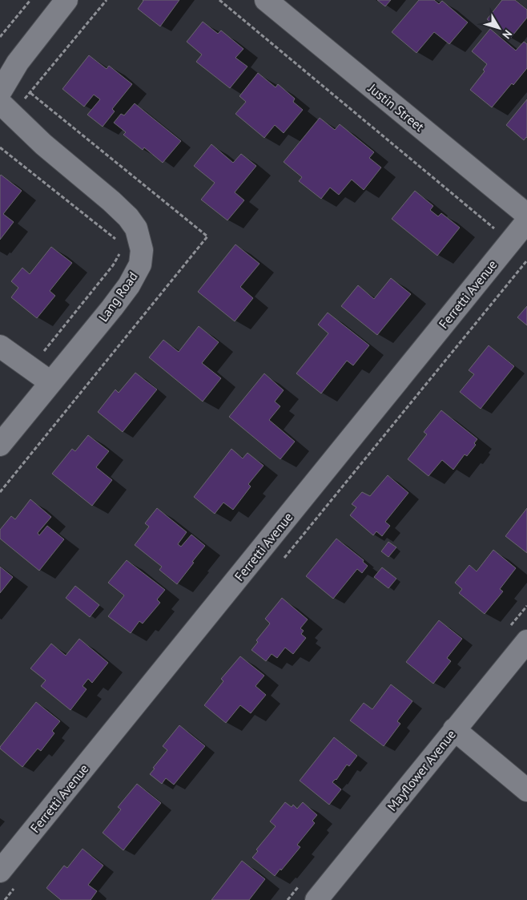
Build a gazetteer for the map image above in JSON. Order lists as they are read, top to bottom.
{
  "streets": {
    "street": [
      "Justin Street",
      "Ferretti Avenue",
      "Lang Road",
      "Mayflower Avenue"
    ]
  },
  "north": "bottom right"
}
